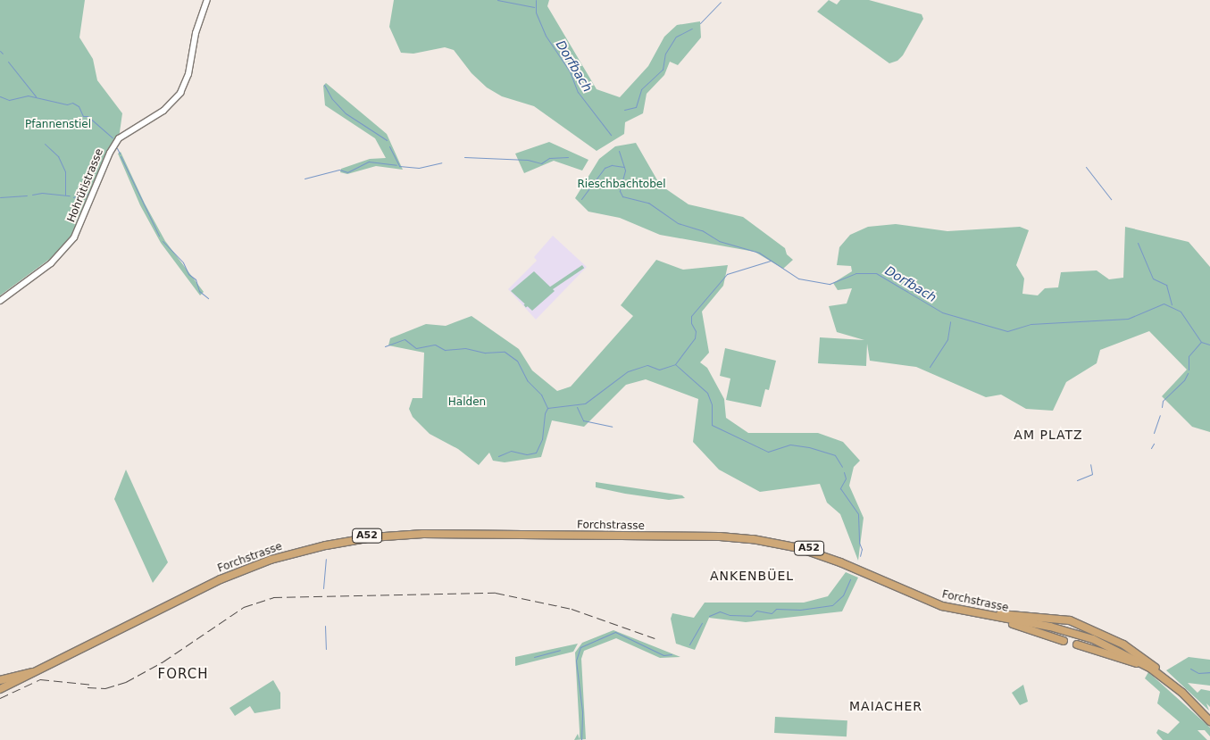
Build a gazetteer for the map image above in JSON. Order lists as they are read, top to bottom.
{
  "streets": {
    "highway": ["Forchstrasse", "A52"],
    "main road": ["Hohrütistrasse"]
  },
  "districts": [
    "AM PLATZ",
    "ANKENBÜEL",
    "FORCH",
    "MAIACHER"
  ],
  "water": ["Dorfbach"],
  "parks": ["Pfannenstiel", "Rieschbachtobel", "Halden"]
}
